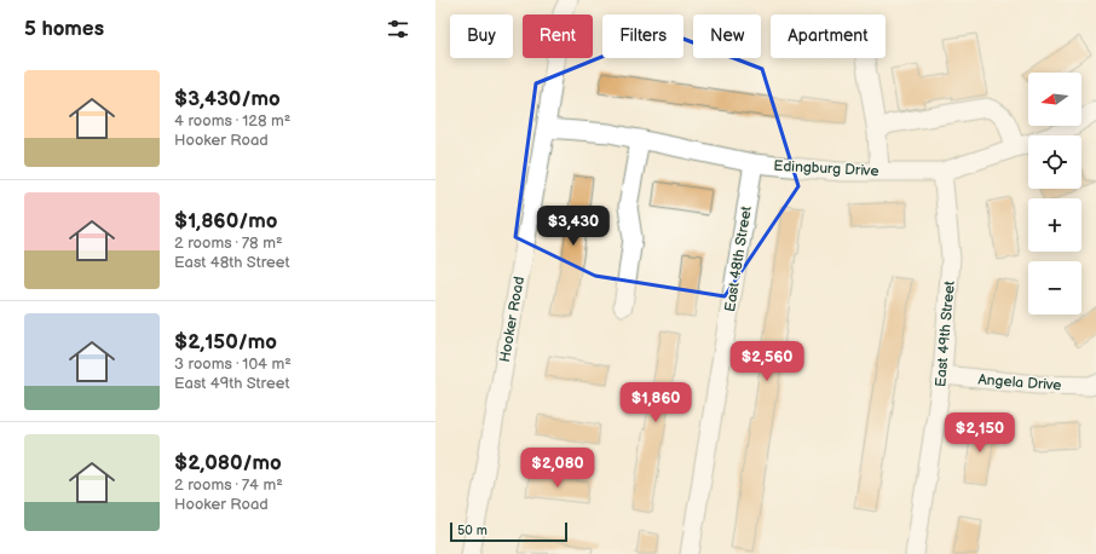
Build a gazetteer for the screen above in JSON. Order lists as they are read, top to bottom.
{
  "streets": {
    "street": [
      "Edingburg Drive",
      "East 48th Street",
      "Hooker Road",
      "East 49th Street",
      "Angela Drive"
    ]
  },
  "crossings": [
    ["Edingburg Drive", "East 48th Street"],
    ["Edingburg Drive", "Hooker Road"],
    ["Edingburg Drive", "East 49th Street"],
    ["East 49th Street", "Angela Drive"]
  ],
  "scale_bar": "50 m",
  "north": "left",
  "page": {
    "heading": "5 homes",
    "chip": [
      "Buy",
      "Rent",
      "Filters",
      "New",
      "Apartment"
    ],
    "list": [
      {
        "name": "$3,430/mo",
        "note": "4 rooms · 128 m² · Hooker Road"
      },
      {
        "name": "$1,860/mo",
        "note": "2 rooms · 78 m² · East 48th Street"
      },
      {
        "name": "$2,150/mo",
        "note": "3 rooms · 104 m² · East 49th Street"
      },
      {
        "name": "$2,080/mo",
        "note": "2 rooms · 74 m² · Hooker Road"
      }
    ],
    "map_buttons": ["+", "−"],
    "price": [
      "$3,430",
      "$2,560",
      "$1,860",
      "$2,150",
      "$2,080"
    ],
    "scale": "50 m"
  }
}
